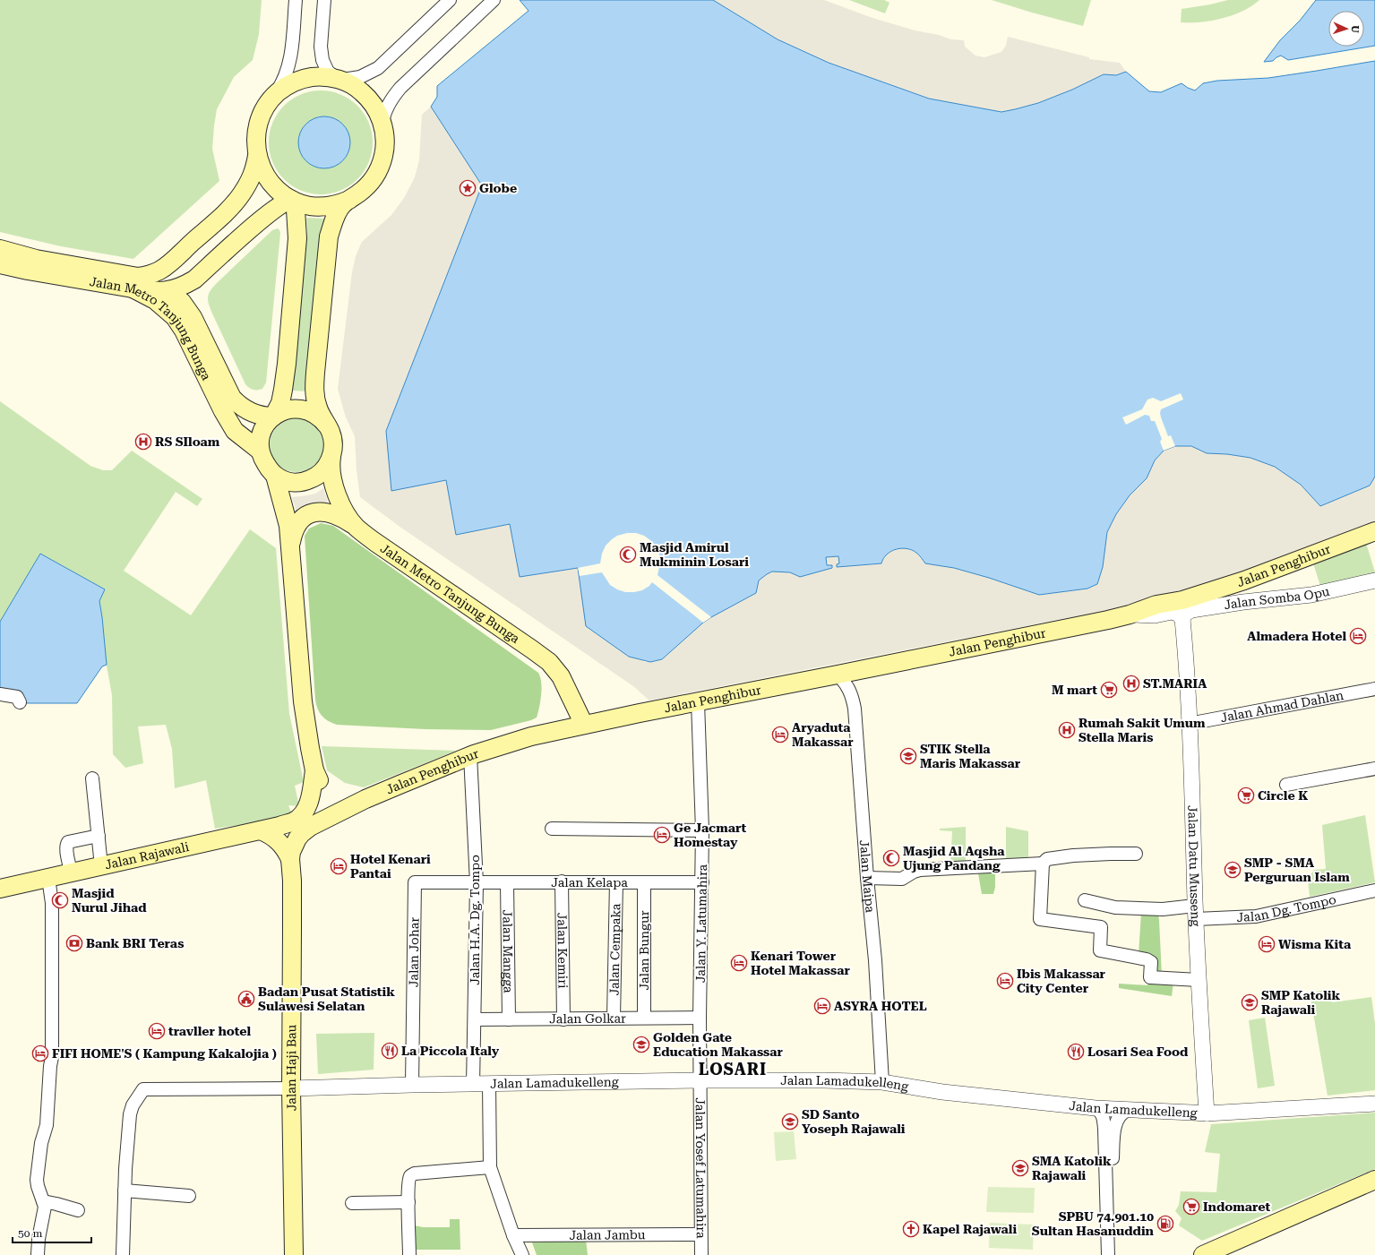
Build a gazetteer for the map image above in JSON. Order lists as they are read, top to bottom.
{
  "streets": {
    "main road": [
      "Jalan Metro Tanjung Bunga",
      "Jalan Penghibur",
      "Jalan Rajawali",
      "Jalan Haji Bau"
    ],
    "street": [
      "Jalan Somba Opu",
      "Jalan Ahmad Dahlan",
      "Jalan Datu Musseng",
      "Jalan Maipa",
      "Jalan Kelapa",
      "Jalan Dg. Tompo",
      "Jalan H.A. Dg. Tompo",
      "Jalan Y. Latumahira",
      "Jalan Cempaka",
      "Jalan Kemiri",
      "Jalan Bungur",
      "Jalan Mangga",
      "Jalan Johar",
      "Jalan Golkar",
      "Jalan Lamadukelleng",
      "Jalan Yosef Latumahira",
      "Jalan Jambu"
    ]
  },
  "crossings": [
    ["Jalan Metro Tanjung Bunga", "Jalan Penghibur"],
    ["Jalan Penghibur", "Jalan Somba Opu"],
    ["Jalan Penghibur", "Jalan Rajawali"],
    ["Jalan Penghibur", "Jalan Datu Musseng"],
    ["Jalan Penghibur", "Jalan Maipa"],
    ["Jalan Penghibur", "Jalan H.A. Dg. Tompo"],
    ["Jalan Penghibur", "Jalan Y. Latumahira"],
    ["Jalan Penghibur", "Jalan Haji Bau"],
    ["Jalan Somba Opu", "Jalan Datu Musseng"],
    ["Jalan Ahmad Dahlan", "Jalan Datu Musseng"],
    ["Jalan Rajawali", "Jalan Haji Bau"],
    ["Jalan Datu Musseng", "Jalan Dg. Tompo"],
    ["Jalan Datu Musseng", "Jalan Lamadukelleng"],
    ["Jalan Maipa", "Jalan Lamadukelleng"],
    ["Jalan Kelapa", "Jalan H.A. Dg. Tompo"],
    ["Jalan Kelapa", "Jalan Y. Latumahira"],
    ["Jalan Kelapa", "Jalan Cempaka"],
    ["Jalan Kelapa", "Jalan Kemiri"],
    ["Jalan Kelapa", "Jalan Bungur"],
    ["Jalan Kelapa", "Jalan Mangga"],
    ["Jalan Kelapa", "Jalan Johar"],
    ["Jalan H.A. Dg. Tompo", "Jalan Johar"],
    ["Jalan H.A. Dg. Tompo", "Jalan Golkar"],
    ["Jalan H.A. Dg. Tompo", "Jalan Lamadukelleng"],
    ["Jalan Y. Latumahira", "Jalan Golkar"],
    ["Jalan Y. Latumahira", "Jalan Lamadukelleng"],
    ["Jalan Y. Latumahira", "Jalan Yosef Latumahira"],
    ["Jalan Cempaka", "Jalan Golkar"],
    ["Jalan Kemiri", "Jalan Golkar"],
    ["Jalan Bungur", "Jalan Golkar"],
    ["Jalan Mangga", "Jalan Golkar"],
    ["Jalan Johar", "Jalan Lamadukelleng"],
    ["Jalan Haji Bau", "Jalan Lamadukelleng"],
    ["Jalan Lamadukelleng", "Jalan Yosef Latumahira"],
    ["Jalan Yosef Latumahira", "Jalan Jambu"]
  ],
  "districts": ["LOSARI"],
  "places": {
    "place": ["Globe"],
    "hospital": ["RS SIloam", "ST.MARIA", "Rumah Sakit Umum Stella Maris"],
    "mosque": ["Masjid Amirul Mukminin Losari", "Masjid Al Aqsha Ujung Pandang", "Masjid Nurul Jihad"],
    "hotel": [
      "Almadera Hotel",
      "Aryaduta Makassar",
      "Ge Jacmart Homestay",
      "Hotel Kenari Pantai",
      "Wisma Kita",
      "Kenari Tower Hotel Makassar",
      "Ibis Makassar City Center",
      "ASYRA HOTEL",
      "travller hotel",
      "FIFI HOME'S ( Kampung Kakalojia )"
    ],
    "supermarket": ["M mart", "Circle K", "Indomaret"],
    "school or university": [
      "STIK Stella Maris Makassar",
      "SMP - SMA Perguruan Islam",
      "SMP Katolik Rajawali",
      "Golden Gate Education Makassar",
      "SD Santo Yoseph Rajawali",
      "SMA Katolik Rajawali"
    ],
    "bank": ["Bank BRI Teras"],
    "public building": ["Badan Pusat Statistik Sulawesi Selatan"],
    "restaurant": ["La Piccola Italy", "Losari Sea Food"],
    "fuel station": ["SPBU 74.901.10 Sultan Hasanuddin"],
    "church": ["Kapel Rajawali"]
  },
  "scale_bar": "50 m",
  "north": "right"
}
